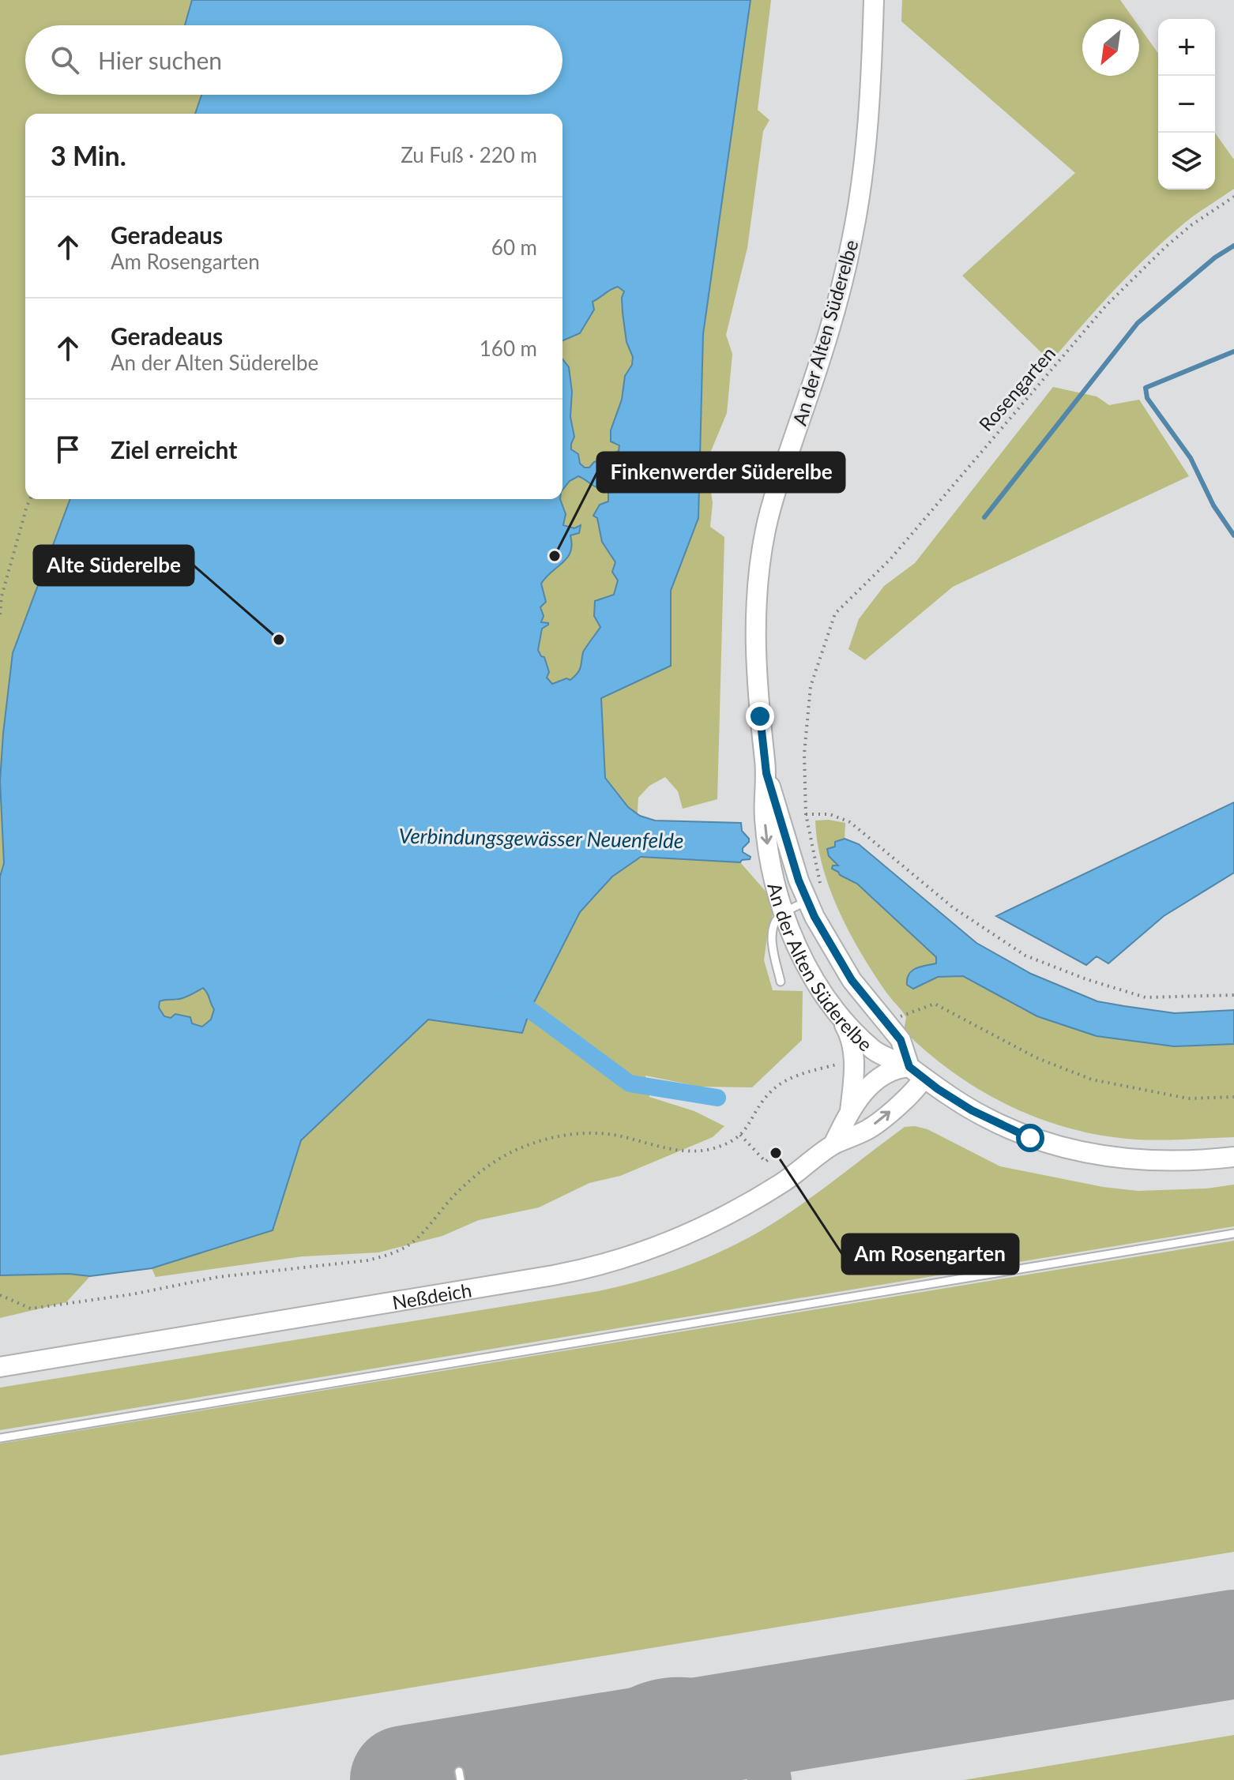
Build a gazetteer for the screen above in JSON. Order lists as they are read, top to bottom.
{
  "streets": {
    "main road": ["An der Alten Süderelbe", "Neßdeich"],
    "path": ["Rosengarten"]
  },
  "crossings": [
    ["An der Alten Süderelbe", "Neßdeich"]
  ],
  "water": ["Verbindungsgewässer Neuenfelde"],
  "places": ["Finkenwerder Süderelbe", "Alte Süderelbe", "Am Rosengarten"],
  "north": "bottom left",
  "page": {
    "map_buttons": ["+", "−"],
    "search": "Hier suchen",
    "heading": ["3 Min.", "Zu Fuß · 220 m"],
    "list": [
      ["Geradeaus", "Am Rosengarten", "60 m"],
      ["Geradeaus", "An der Alten Süderelbe", "160 m"],
      "Ziel erreicht"
    ]
  }
}
